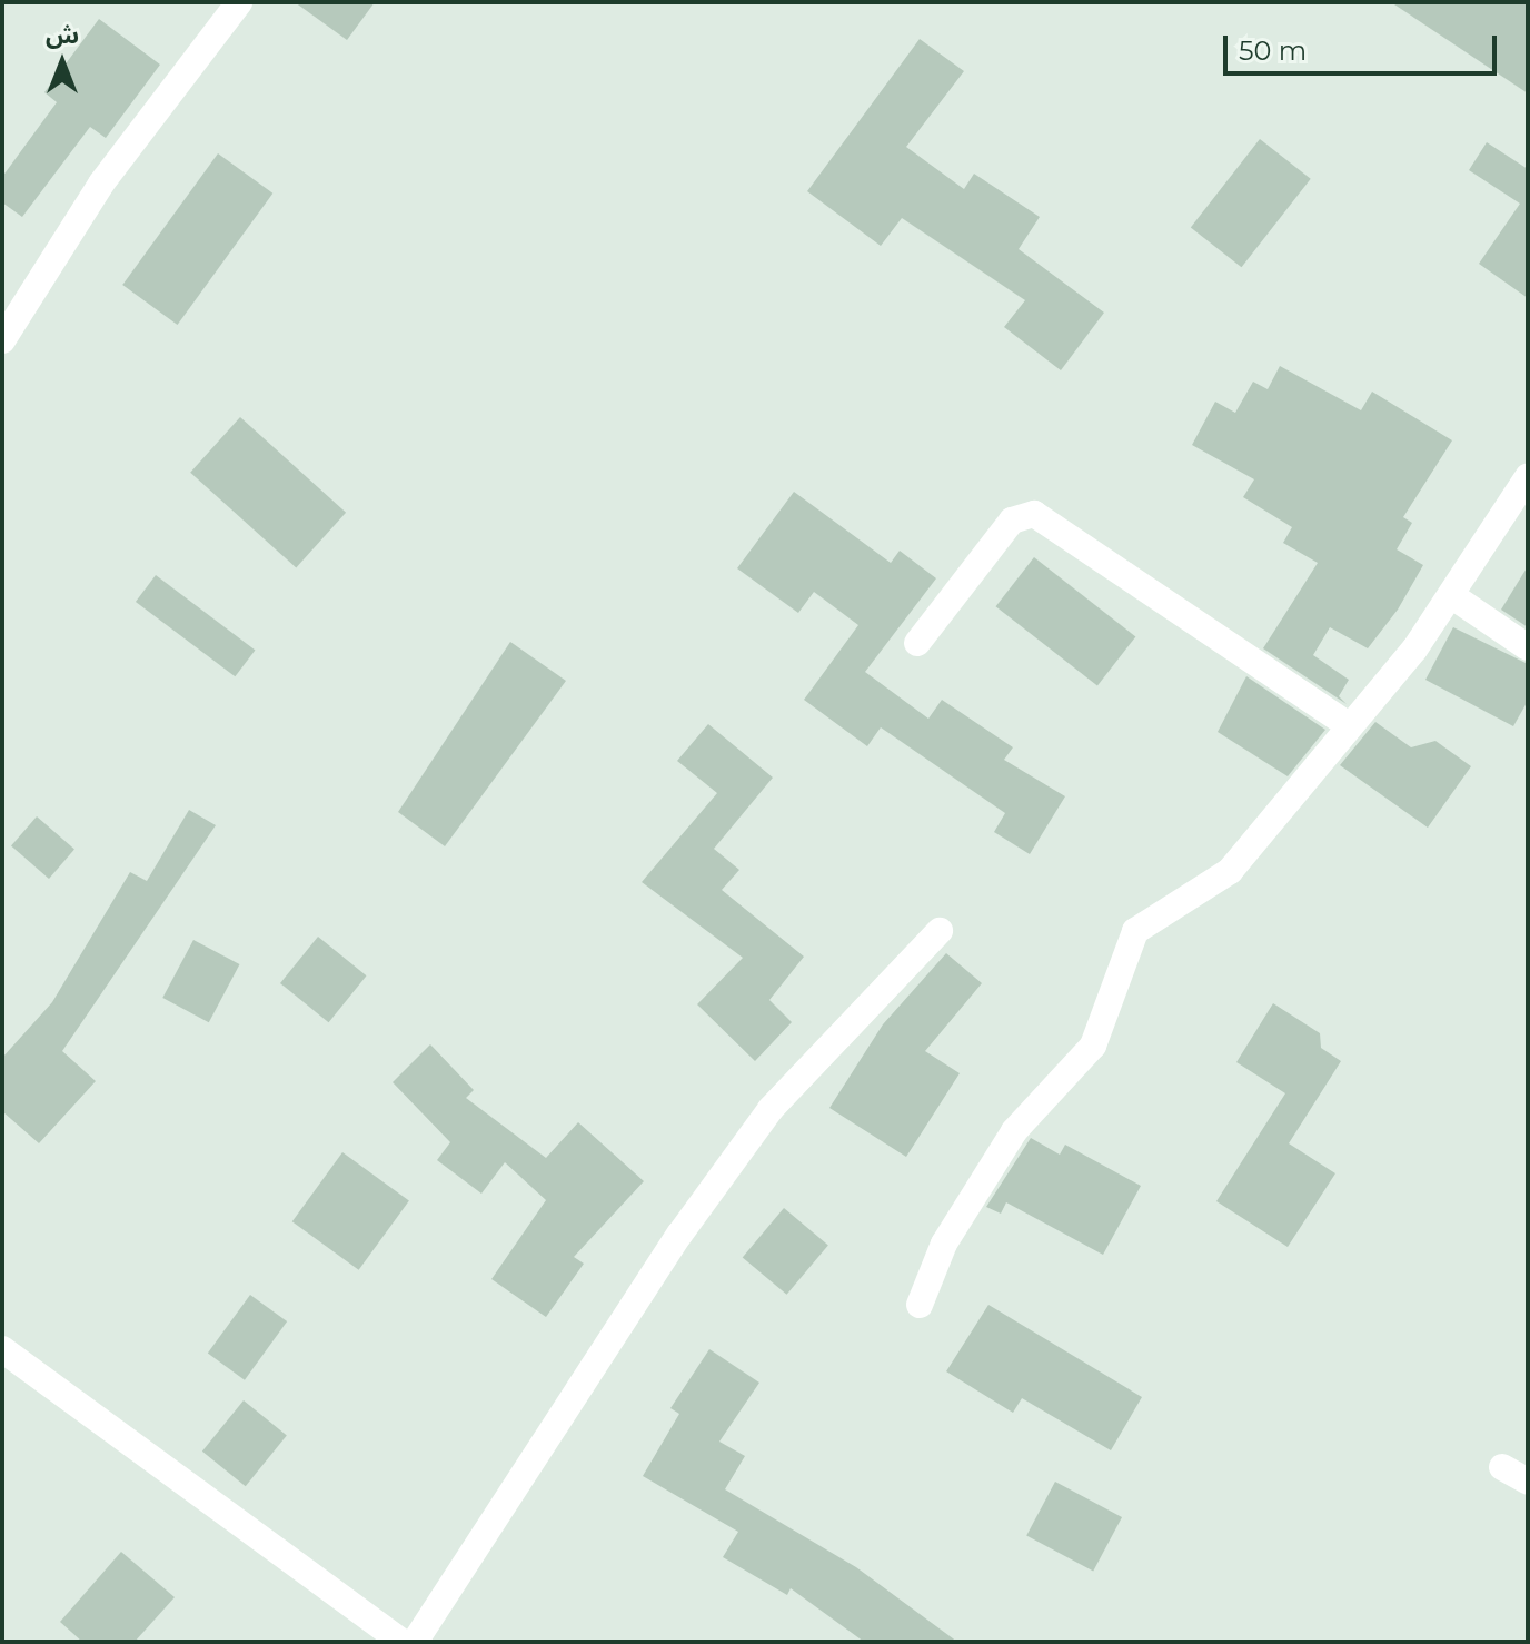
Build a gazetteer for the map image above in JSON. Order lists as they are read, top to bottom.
{
  "scale_bar": "50 m",
  "north": "top"
}
